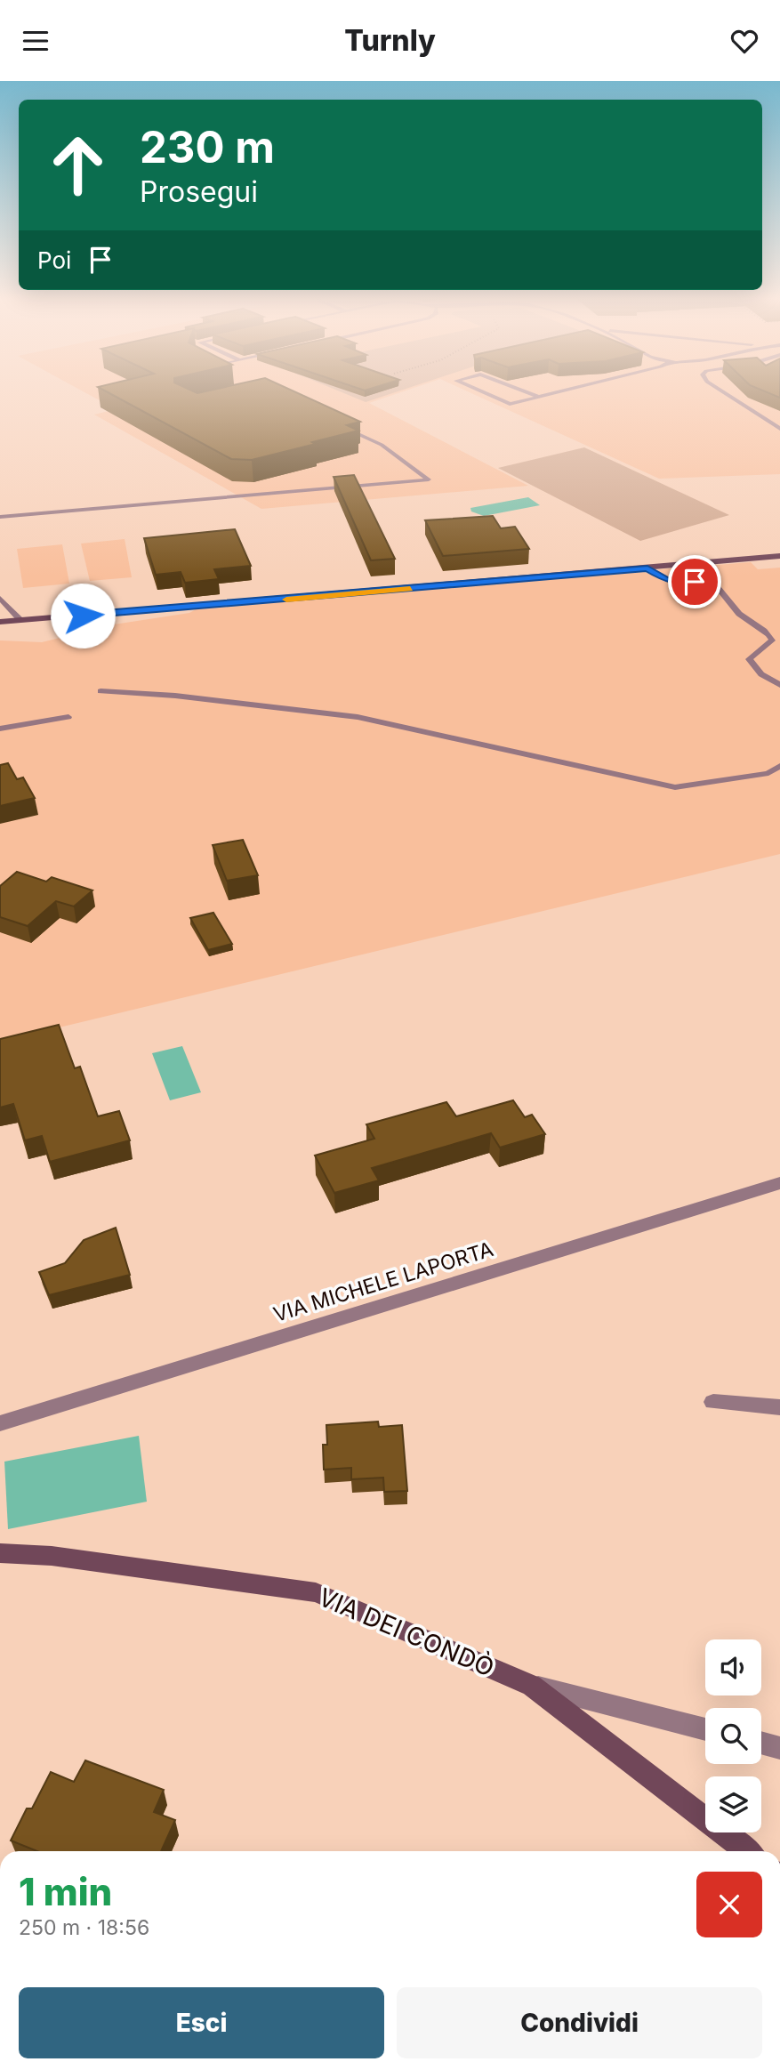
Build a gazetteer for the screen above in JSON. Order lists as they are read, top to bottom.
{
  "streets": {
    "main road": ["VIA DEI CONDÒ"],
    "street": ["VIA MICHELE LAPORTA"]
  },
  "page": {
    "header": "Turnly",
    "turn": ["230 m", "Prosegui"],
    "then": "Poi",
    "heading": ["1 min", "250 m · 18:56"],
    "buttons": ["Esci", "Condividi"]
  }
}
